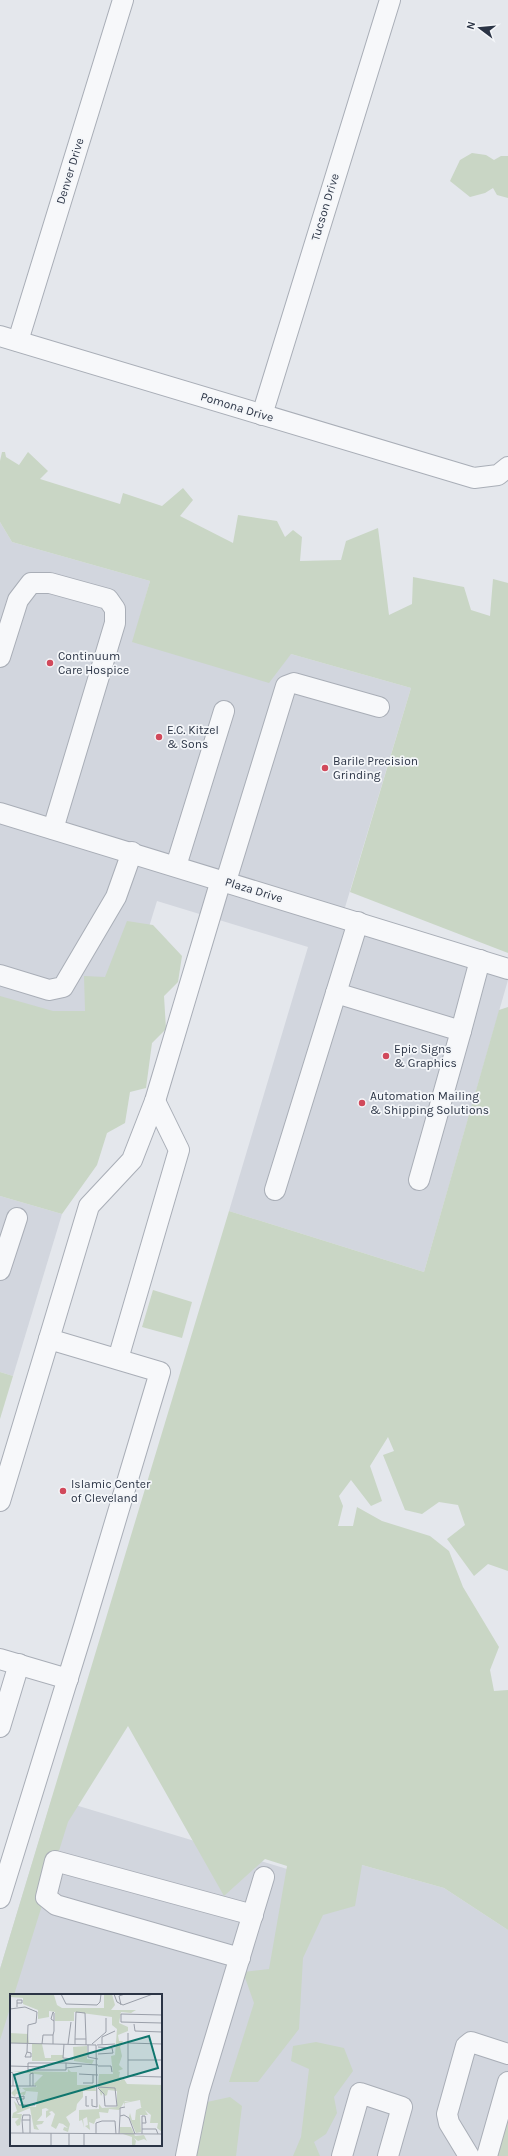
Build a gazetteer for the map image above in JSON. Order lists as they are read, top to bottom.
{
  "streets": {
    "street": [
      "Denver Drive",
      "Tucson Drive",
      "Pomona Drive",
      "Plaza Drive"
    ]
  },
  "crossings": [
    ["Denver Drive", "Pomona Drive"],
    ["Tucson Drive", "Pomona Drive"]
  ],
  "places": [
    "Continuum Care Hospice",
    "E.C. Kitzel & Sons",
    "Barile Precision Grinding",
    "Epic Signs & Graphics",
    "Automation Mailing & Shipping Solutions",
    "Islamic Center of Cleveland"
  ],
  "north": "left"
}
